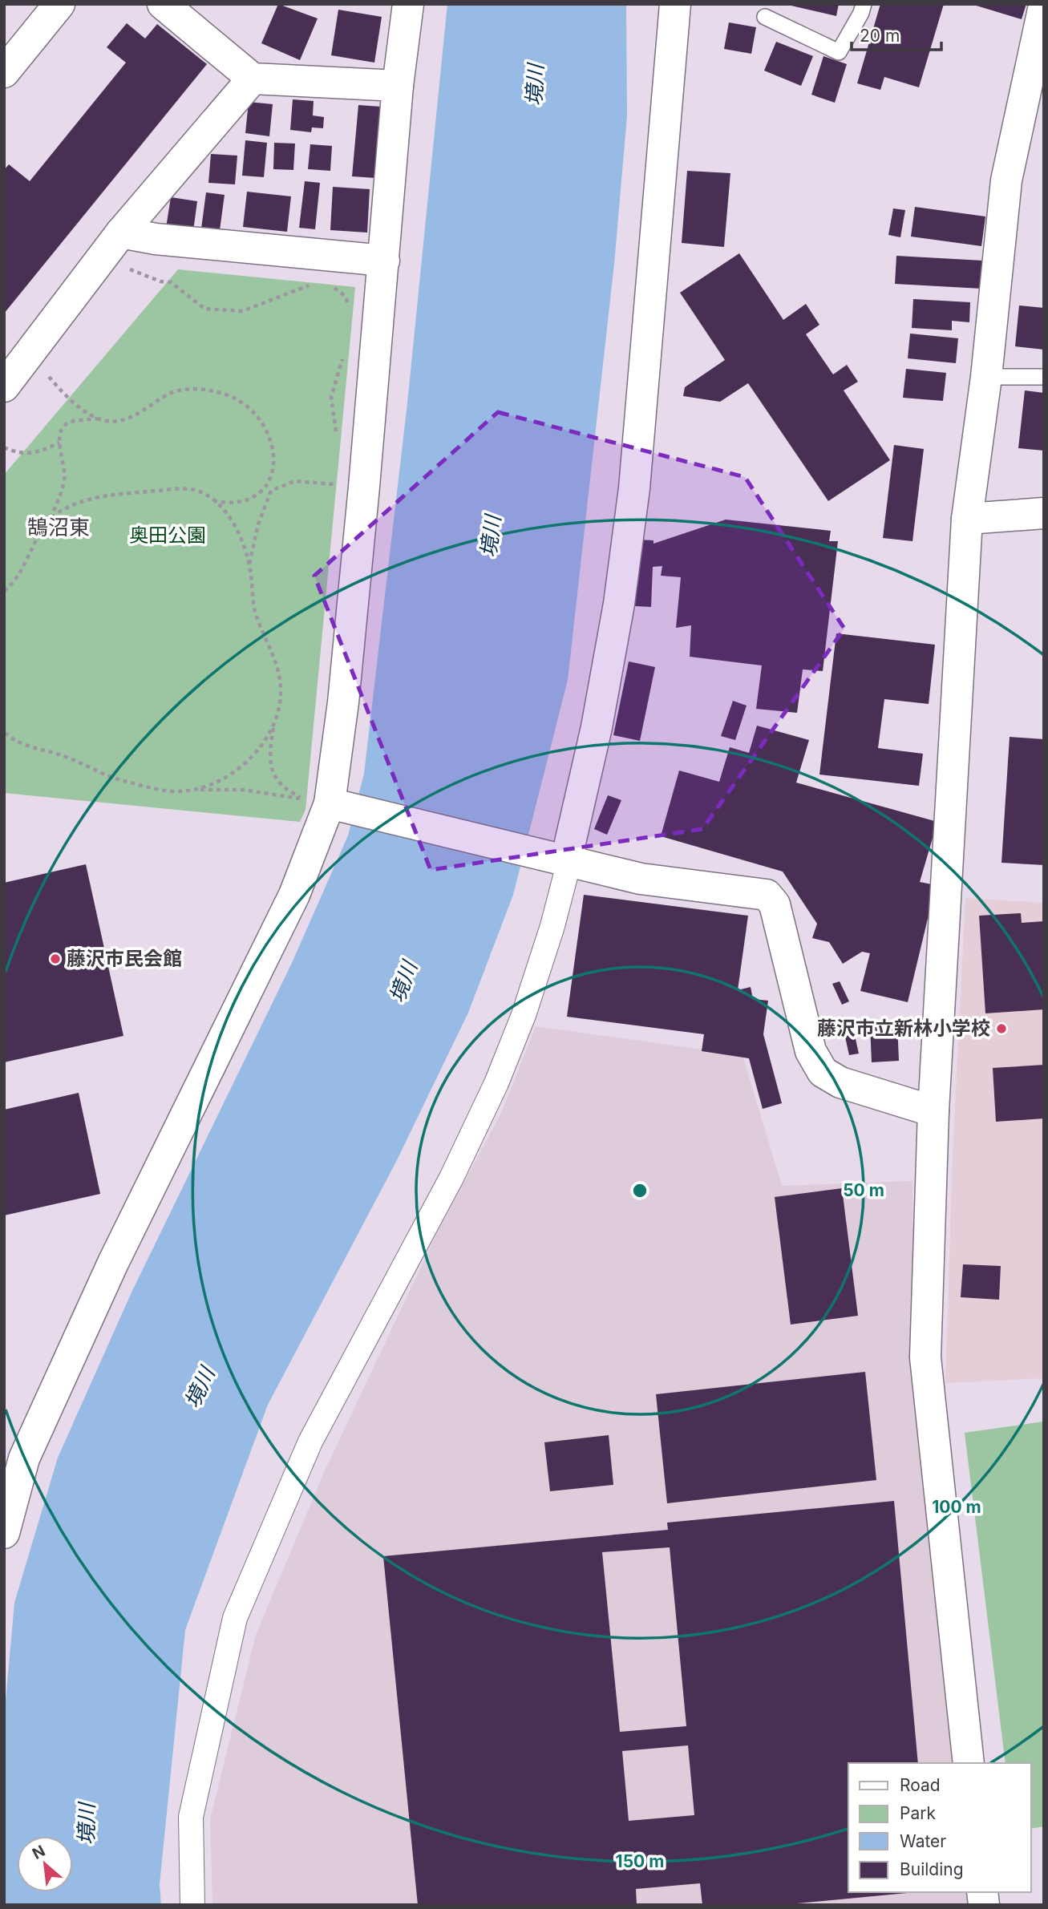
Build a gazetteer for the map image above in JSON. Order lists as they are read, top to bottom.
{
  "districts": ["鵠沼東"],
  "water": ["境川"],
  "parks": ["奥田公園"],
  "places": ["藤沢市民会館", "藤沢市立新林小学校"],
  "legend": [
    "Road",
    "Park",
    "Water",
    "Building"
  ],
  "scale_bar": "20 m",
  "north": "top left",
  "rings": ["50 m", "100 m", "150 m"]
}
